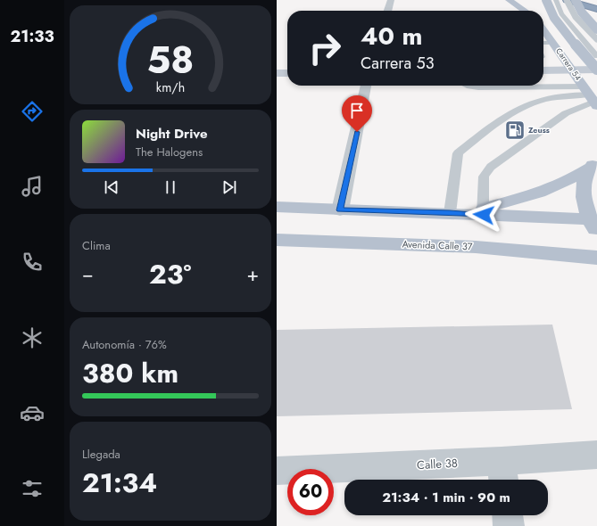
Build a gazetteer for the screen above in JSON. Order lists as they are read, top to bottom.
{
  "streets": {
    "main road": ["Carrera 54", "Avenida Calle 37"],
    "street": ["Calle 38"]
  },
  "places": {
    "fuel station": ["Zeuss"]
  },
  "page": {
    "tabs": "21:33",
    "turn": ["40 m", "Carrera 53"],
    "song": ["Night Drive", "The Halogens"],
    "tile": [
      "Clima",
      ["Autonomía · 76%", "380 km"],
      ["Llegada", "21:34"]
    ],
    "heat": ["−", "23°", "+"],
    "limit": "60",
    "trip": "21:34 · 1 min · 90 m",
    "gauge": ["58", "km/h"]
  }
}
